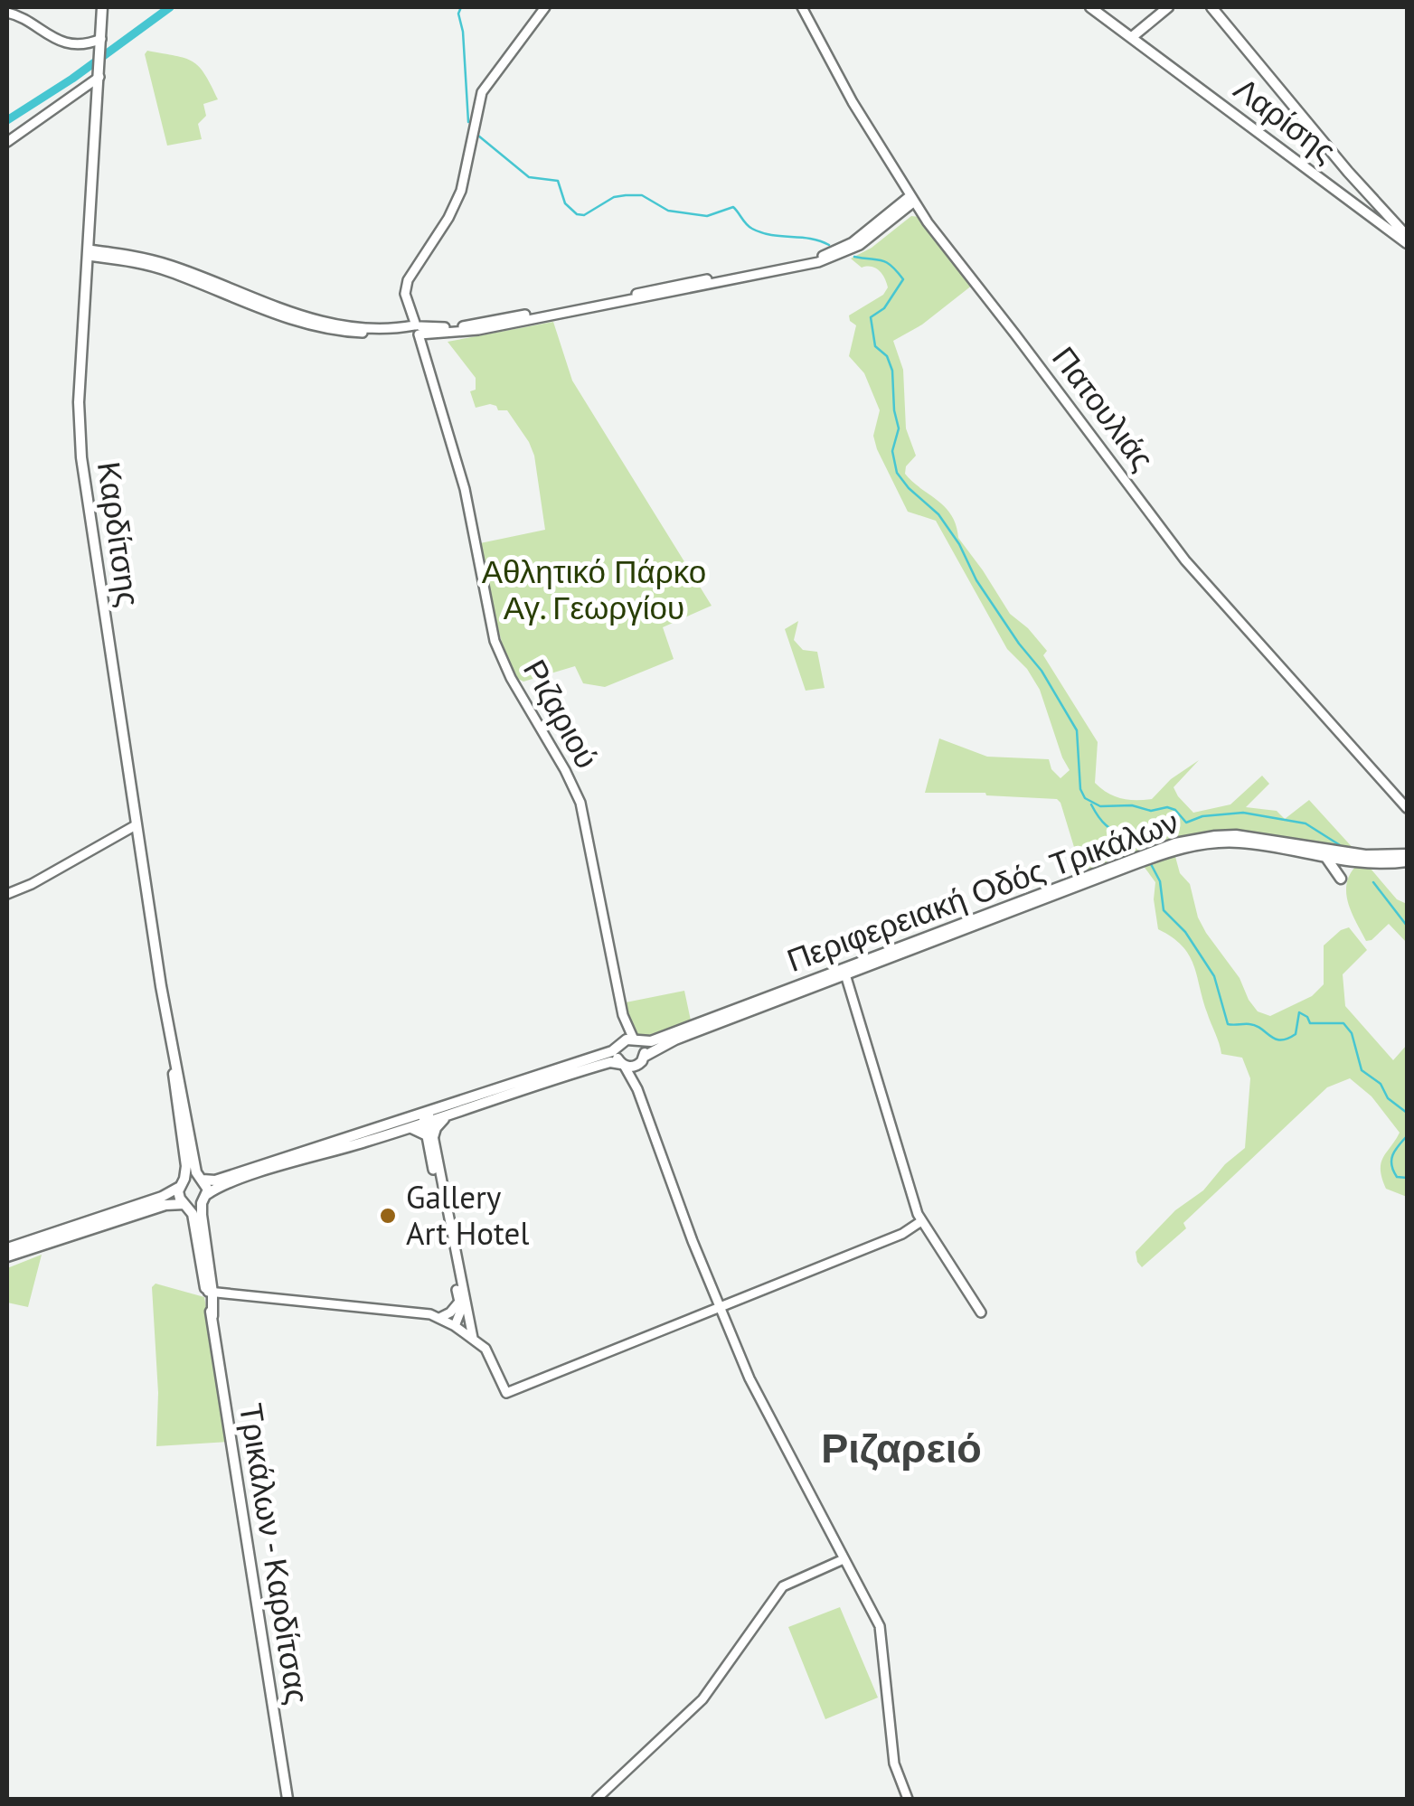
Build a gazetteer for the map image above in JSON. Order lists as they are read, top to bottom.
{
  "streets": {
    "main road": [
      "Λαρίσης",
      "Καρδίτσης",
      "Περιφερειακή Οδός Τρικάλων",
      "Τρικάλων - Καρδίτσας"
    ],
    "street": ["Πατουλιάς", "Ριζαριού"]
  },
  "crossings": [
    ["Καρδίτσης", "Τρικάλων - Καρδίτσας"],
    ["Ριζαριού", "Περιφερειακή Οδός Τρικάλων"]
  ],
  "districts": ["Ριζαρειό"],
  "parks": ["Αθλητικό Πάρκο Αγ. Γεωργίου"],
  "places": ["Gallery Art Hotel"]
}
